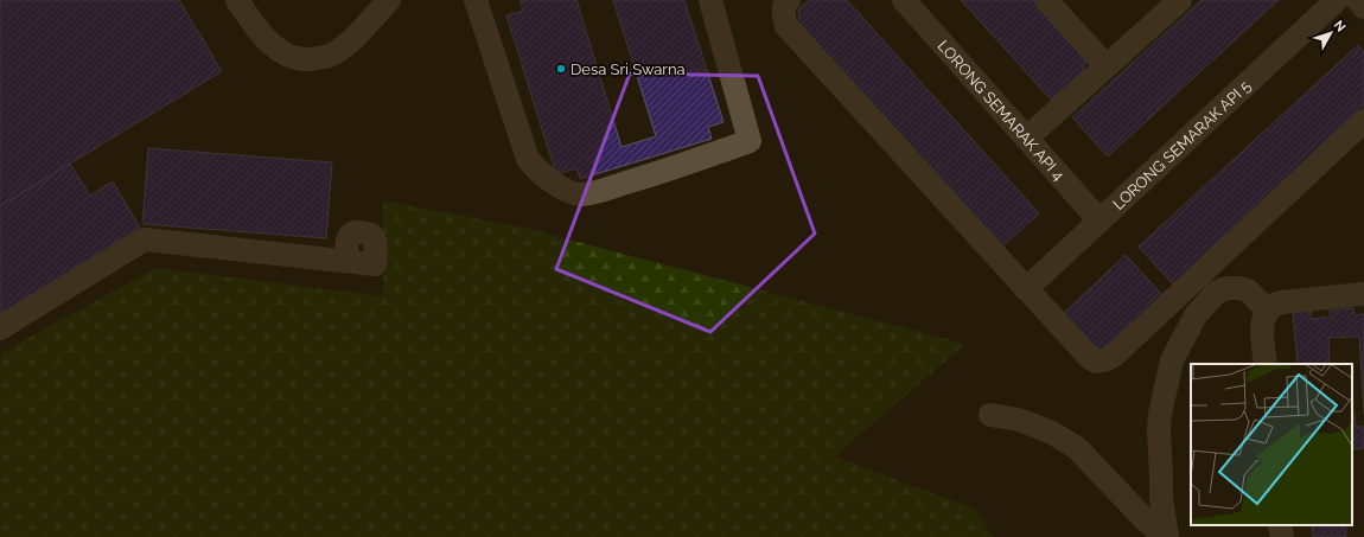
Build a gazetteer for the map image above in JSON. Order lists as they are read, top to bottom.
{
  "streets": {
    "street": ["LORONG SEMARAK API 4", "LORONG SEMARAK API 5"]
  },
  "crossings": [
    ["LORONG SEMARAK API 4", "LORONG SEMARAK API 5"]
  ],
  "places": ["Desa Sri Swarna"],
  "north": "top right"
}
